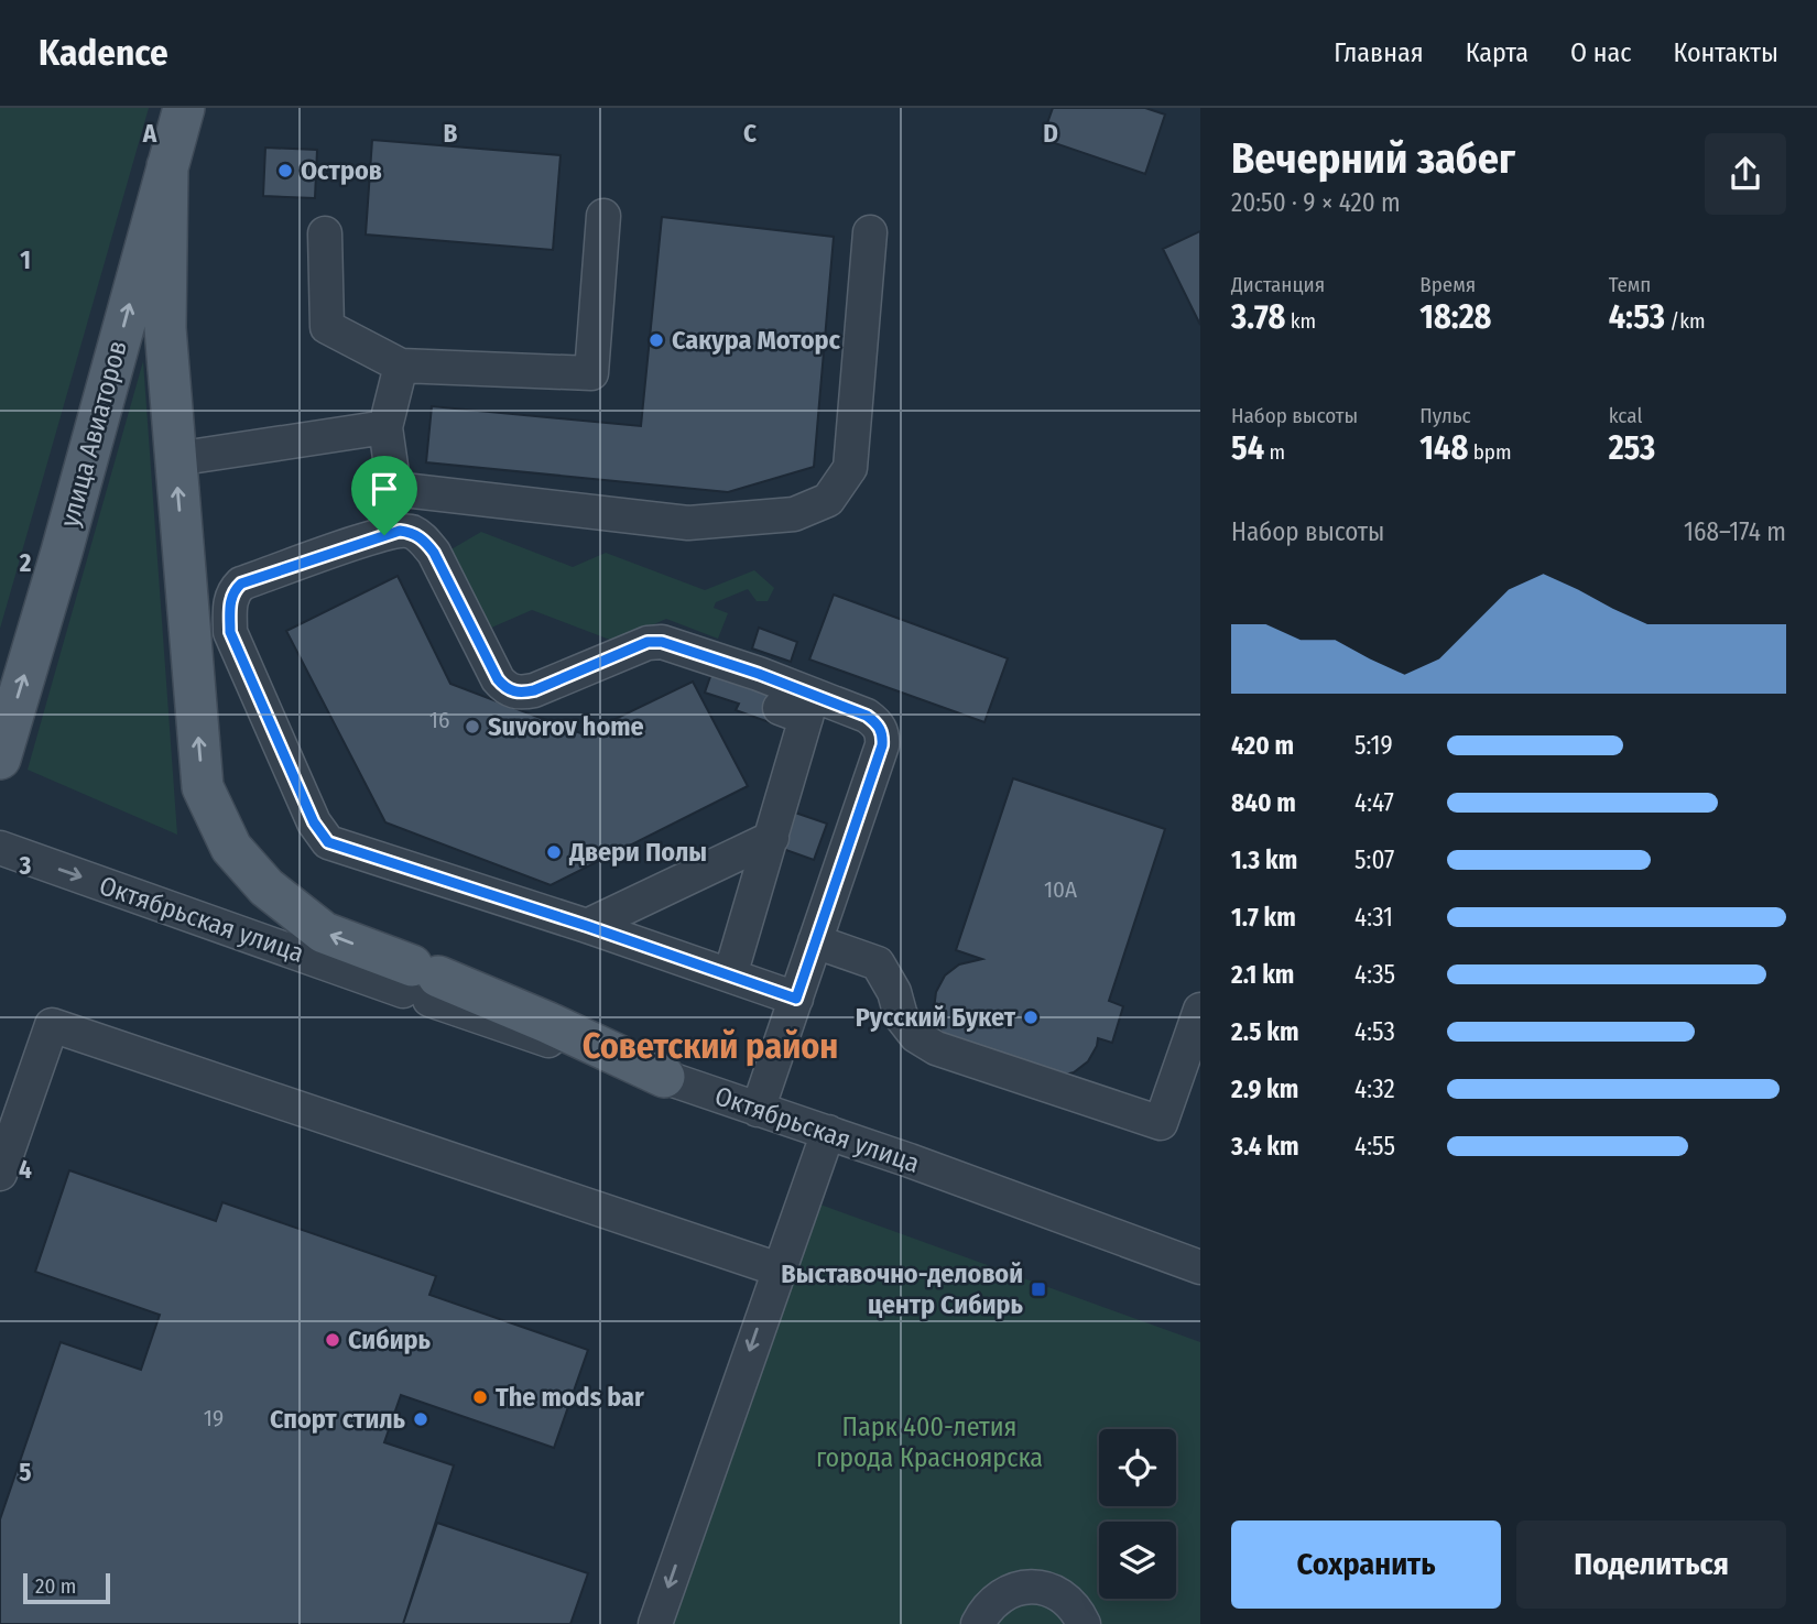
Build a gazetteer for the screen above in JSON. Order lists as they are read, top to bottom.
{
  "streets": {
    "main road": ["улица Авиаторов"],
    "street": ["Октябрьская улица"]
  },
  "one_way": ["Октябрьская улица"],
  "districts": ["Советский район"],
  "parks": ["Парк 400-летия города Красноярска"],
  "places": {
    "other": [
      "Остров",
      "Сакура Моторс",
      "Suvorov home",
      "Двери Полы",
      "Русский Букет",
      "Сибирь",
      "The mods bar",
      "Спорт стиль"
    ],
    "transit": ["Выставочно-деловой центр Сибирь"]
  },
  "house_numbers": ["16", "10А", "19"],
  "scale_bar": "20 m",
  "page": {
    "header": "Kadence",
    "nav": [
      "Главная",
      "Карта",
      "О нас",
      "Контакты"
    ],
    "heading": ["Вечерний забег", "20:50 · 9 × 420 m"],
    "stats": [
      ["Дистанция", "3.78 km"],
      ["Время", "18:28"],
      ["Темп", "4:53 /km"],
      ["Набор высоты", "54 m"],
      ["Пульс", "148 bpm"],
      ["kcal", "253"]
    ],
    "chart": ["Набор высоты", "168–174 m"],
    "list": [
      {
        "name": "420 m",
        "note": "5:19"
      },
      {
        "name": "840 m",
        "note": "4:47"
      },
      {
        "name": "1.3 km",
        "note": "5:07"
      },
      {
        "name": "1.7 km",
        "note": "4:31"
      },
      {
        "name": "2.1 km",
        "note": "4:35"
      },
      {
        "name": "2.5 km",
        "note": "4:53"
      },
      {
        "name": "2.9 km",
        "note": "4:32"
      },
      {
        "name": "3.4 km",
        "note": "4:55"
      }
    ],
    "buttons": ["Сохранить", "Поделиться"],
    "scale": "20 m"
  },
  "grid": {
    "columns": [
      "A",
      "B",
      "C",
      "D"
    ],
    "rows": [
      "1",
      "2",
      "3",
      "4",
      "5"
    ]
  }
}
